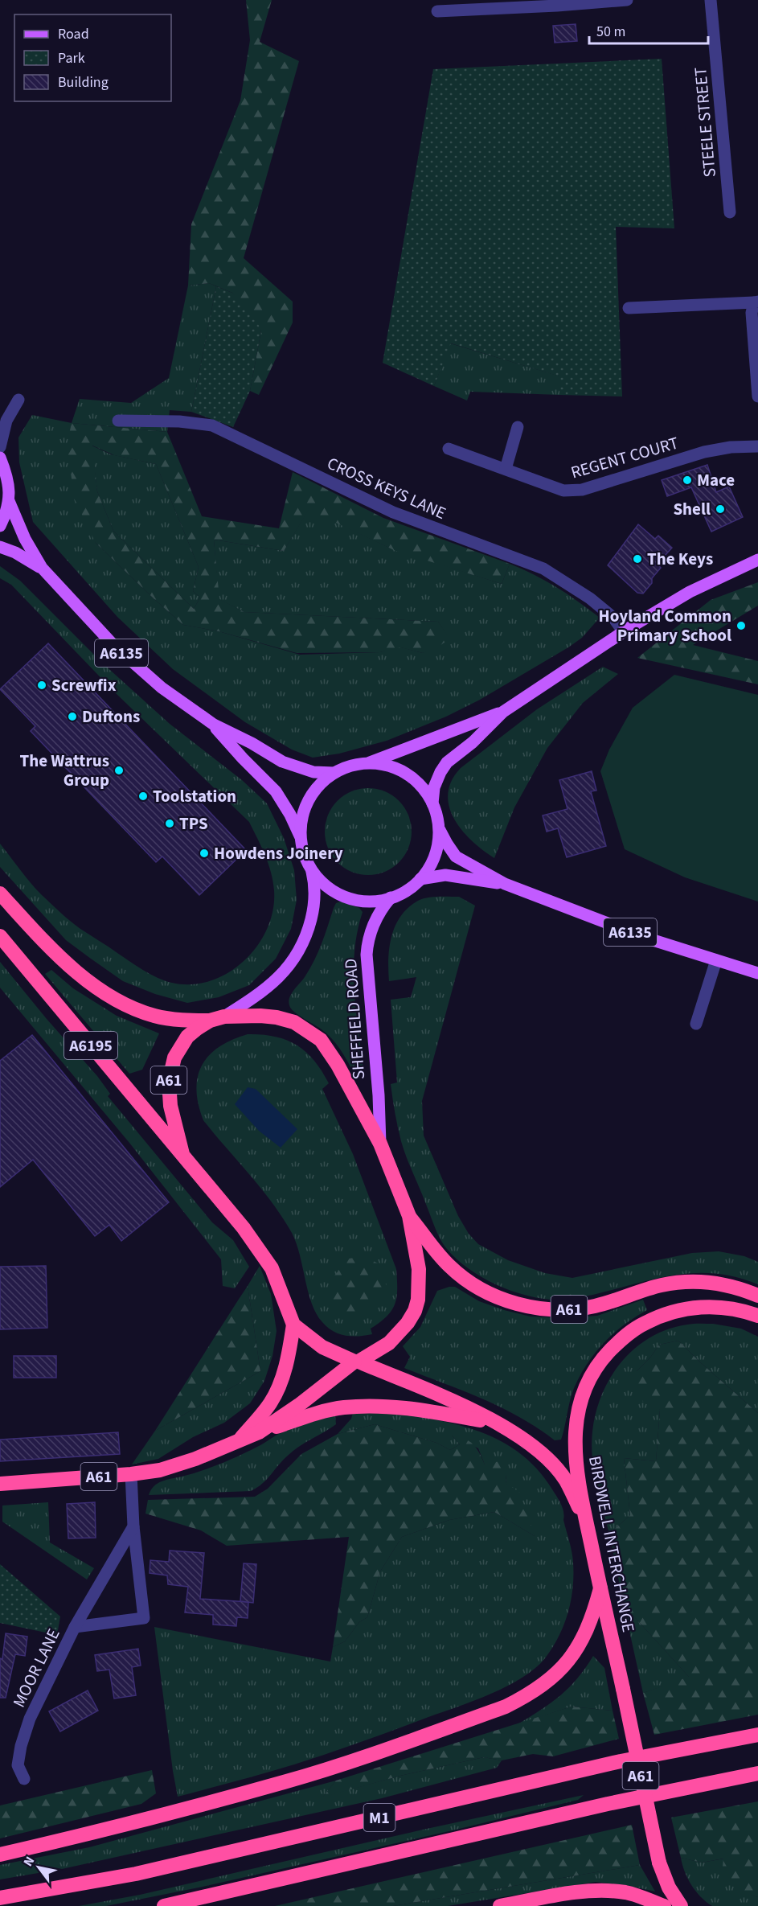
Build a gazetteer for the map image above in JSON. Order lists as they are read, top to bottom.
{
  "streets": {
    "highway": [
      "A6195",
      "A61",
      "BIRDWELL INTERCHANGE",
      "M1"
    ],
    "main road": ["A6135", "SHEFFIELD ROAD"],
    "street": [
      "STEELE STREET",
      "REGENT COURT",
      "CROSS KEYS LANE",
      "MOOR LANE"
    ]
  },
  "crossings": [
    ["A6135", "SHEFFIELD ROAD"],
    ["SHEFFIELD ROAD", "A61"],
    ["A6195", "A61"],
    ["A61", "BIRDWELL INTERCHANGE"],
    ["A61", "MOOR LANE"]
  ],
  "places": [
    "Mace",
    "Shell",
    "The Keys",
    "Hoyland Common Primary School",
    "Screwfix",
    "Duftons",
    "The Wattrus Group",
    "Toolstation",
    "TPS",
    "Howdens Joinery"
  ],
  "legend": ["Road", "Park", "Building"],
  "scale_bar": "50 m",
  "north": "top left"
}
